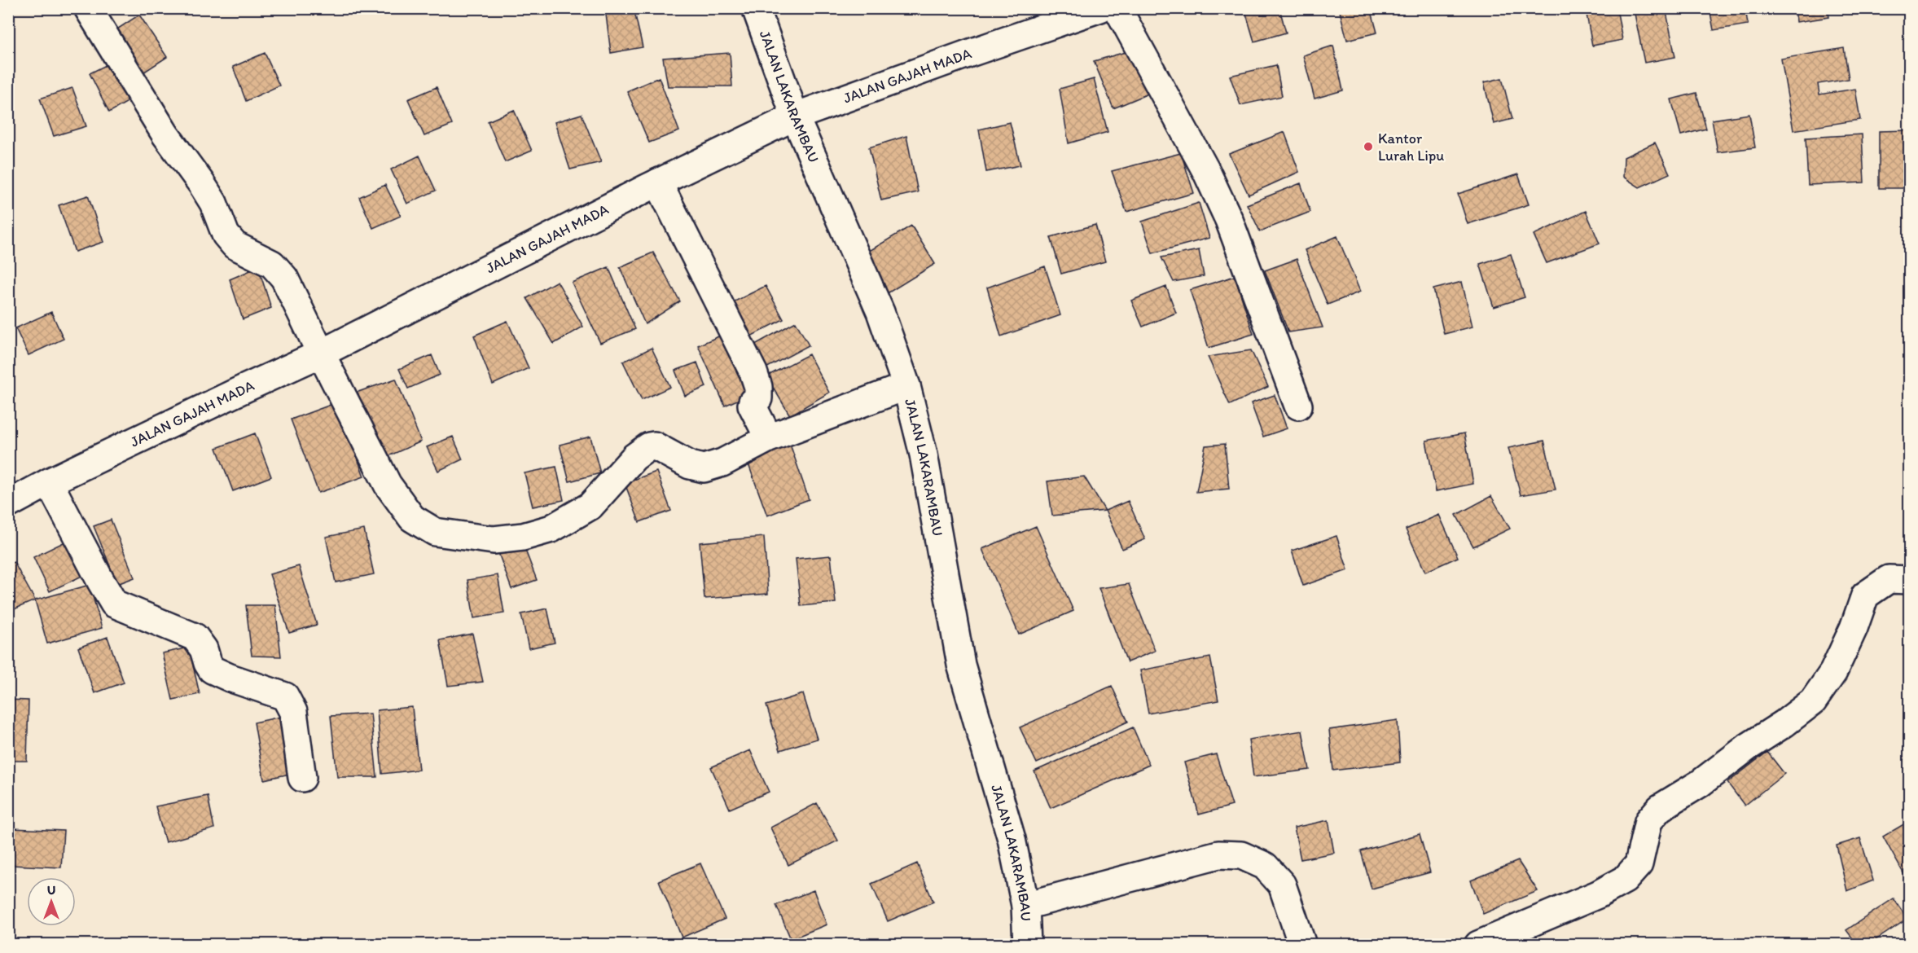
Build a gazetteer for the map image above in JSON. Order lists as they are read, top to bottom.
{
  "streets": {
    "main road": ["JALAN GAJAH MADA", "JALAN LAKARAMBAU"]
  },
  "crossings": [
    ["JALAN GAJAH MADA", "JALAN LAKARAMBAU"]
  ],
  "places": ["Kantor Lurah Lipu"],
  "north": "top"
}
